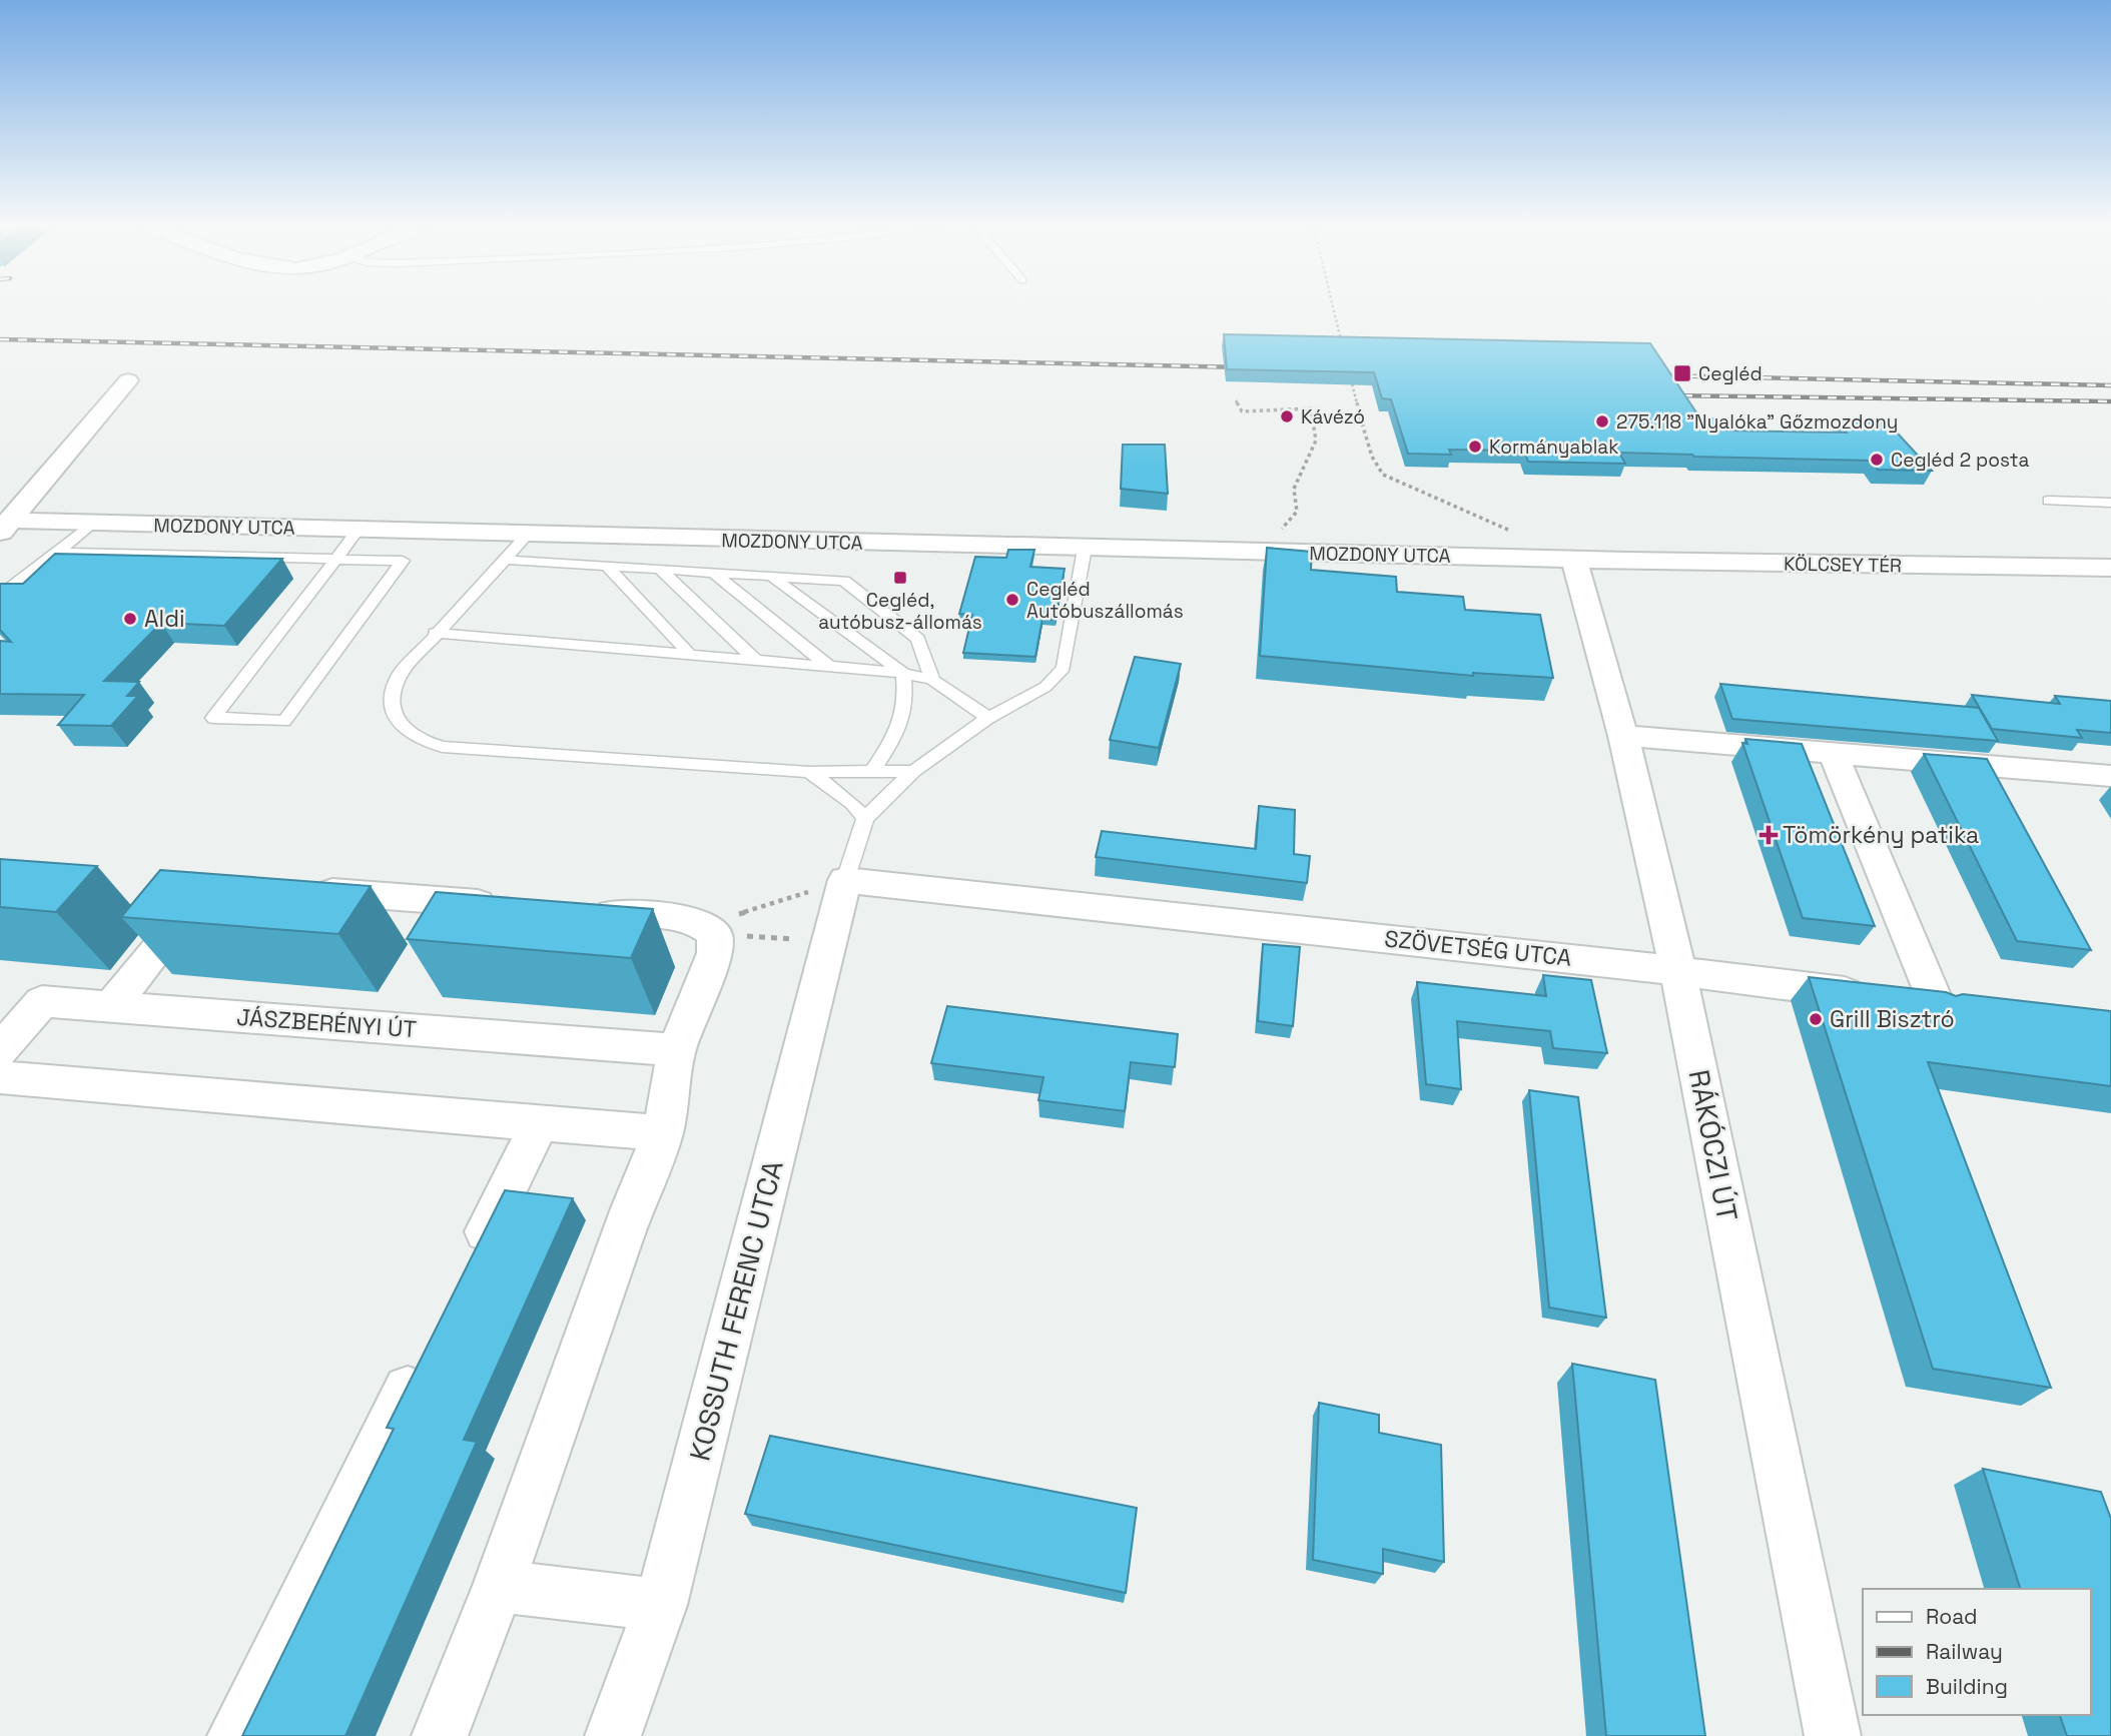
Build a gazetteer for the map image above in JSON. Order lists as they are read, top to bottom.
{
  "streets": {
    "street": [
      "MOZDONY UTCA",
      "KÖLCSEY TÉR",
      "SZÖVETSÉG UTCA",
      "JÁSZBERÉNYI ÚT",
      "RÁKÓCZI ÚT",
      "KOSSUTH FERENC UTCA"
    ]
  },
  "crossings": [
    ["MOZDONY UTCA", "KÖLCSEY TÉR"],
    ["MOZDONY UTCA", "RÁKÓCZI ÚT"],
    ["KÖLCSEY TÉR", "RÁKÓCZI ÚT"],
    ["SZÖVETSÉG UTCA", "RÁKÓCZI ÚT"],
    ["SZÖVETSÉG UTCA", "KOSSUTH FERENC UTCA"]
  ],
  "places": {
    "transit": ["Cegléd", "Cegléd, autóbusz-állomás"],
    "other": [
      "Kávézó",
      "275.118 \"Nyalóka\" Gőzmozdony",
      "Kormányablak",
      "Cegléd 2 posta",
      "Cegléd Autóbuszállomás",
      "Aldi",
      "Grill Bisztró"
    ],
    "health": ["Tömörkény patika"]
  },
  "legend": ["Road", "Railway", "Building"]
}
